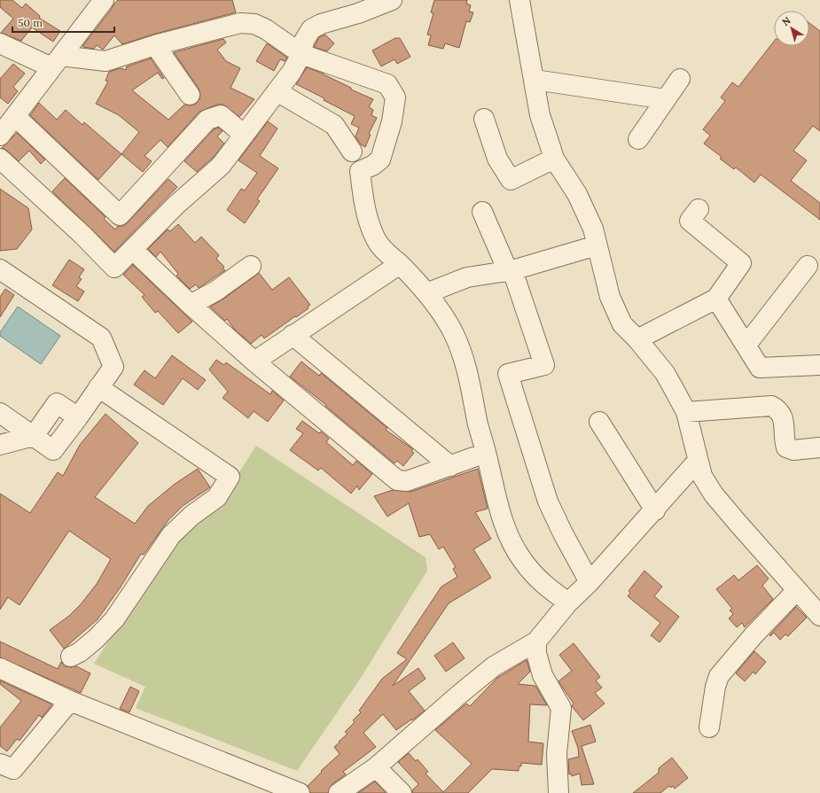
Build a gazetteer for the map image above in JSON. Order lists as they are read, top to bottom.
{
  "scale_bar": "50 m",
  "north": "top left"
}
